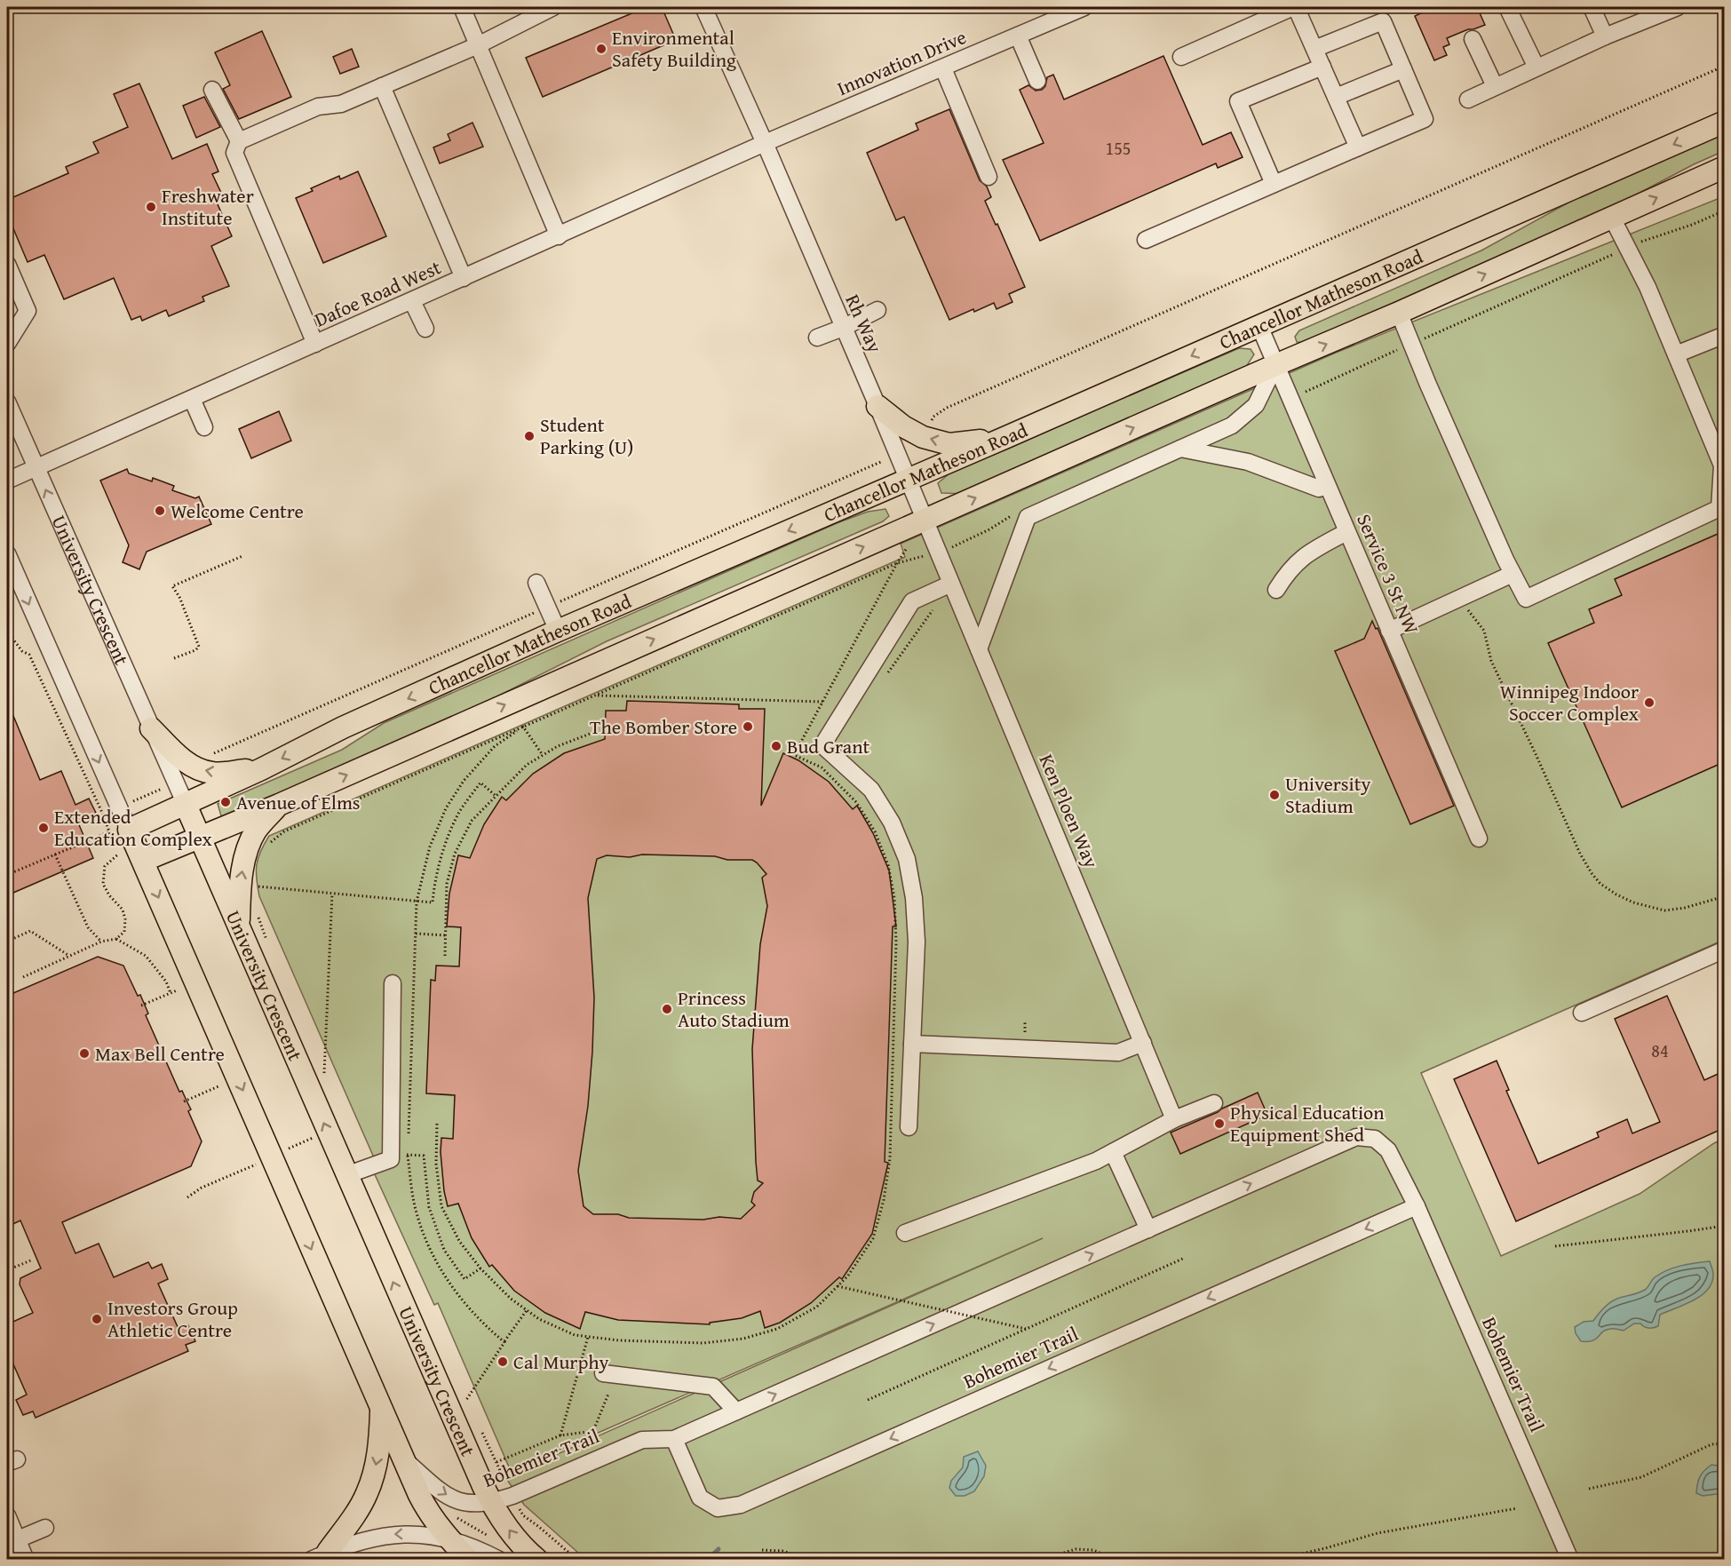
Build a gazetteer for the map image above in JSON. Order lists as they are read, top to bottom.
{
  "streets": {
    "main road": ["Chancellor Matheson Road", "University Crescent"],
    "street": [
      "Innovation Drive",
      "Dafoe Road West",
      "Rh Way",
      "Service 3 St NW",
      "Ken Ploen Way",
      "Bohemier Trail"
    ]
  },
  "crossings": [
    ["Innovation Drive", "Dafoe Road West"],
    ["Innovation Drive", "Rh Way"],
    ["Dafoe Road West", "Rh Way"],
    ["Dafoe Road West", "University Crescent"],
    ["Chancellor Matheson Road", "Rh Way"],
    ["Chancellor Matheson Road", "Service 3 St NW"],
    ["Chancellor Matheson Road", "University Crescent"],
    ["Rh Way", "Ken Ploen Way"],
    ["University Crescent", "Bohemier Trail"]
  ],
  "one_way": ["University Crescent"],
  "places": [
    "Environmental Safety Building",
    "Freshwater Institute",
    "Student Parking (U)",
    "Welcome Centre",
    "Winnipeg Indoor Soccer Complex",
    "The Bomber Store",
    "Bud Grant",
    "University Stadium",
    "Avenue of Elms",
    "Extended Education Complex",
    "Princess Auto Stadium",
    "Max Bell Centre",
    "Physical Education Equipment Shed",
    "Investors Group Athletic Centre",
    "Cal Murphy"
  ],
  "house_numbers": ["155", "84"]
}
